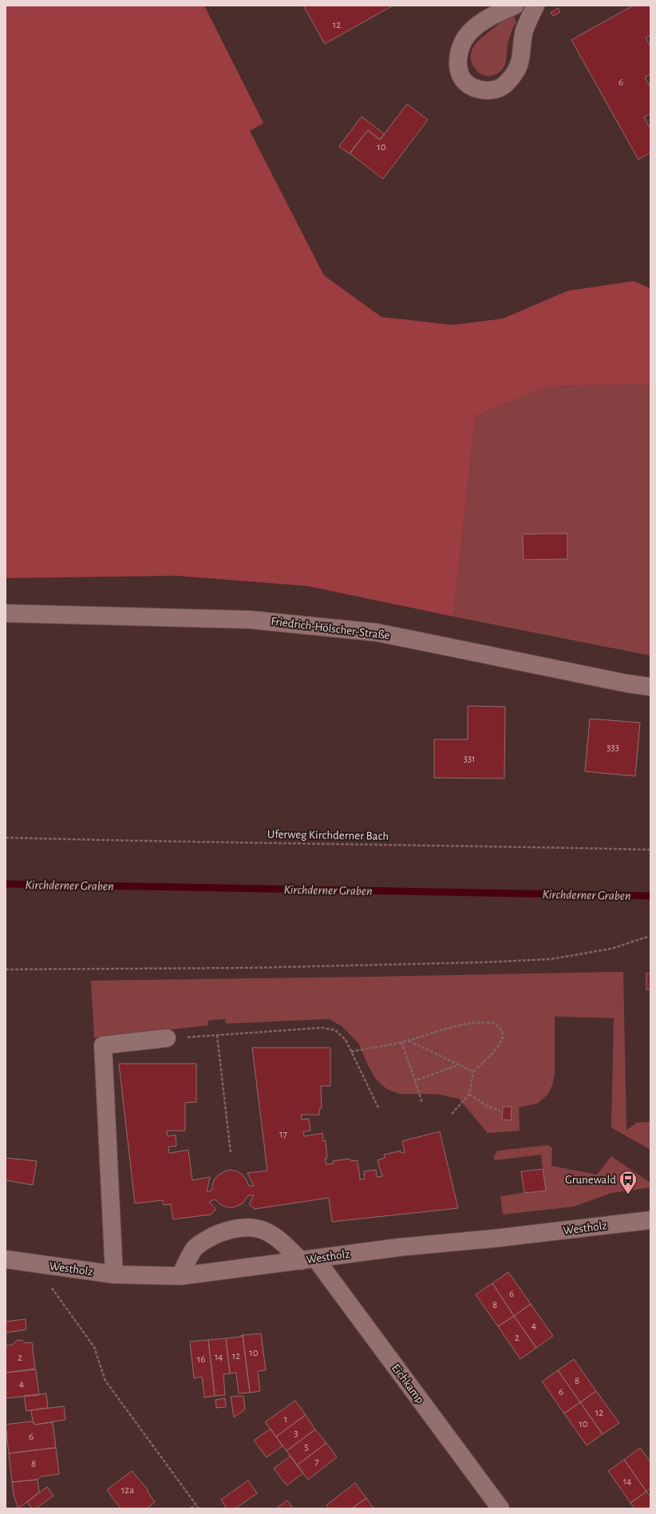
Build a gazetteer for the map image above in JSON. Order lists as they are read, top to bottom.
{
  "streets": {
    "street": ["Friedrich-Hölscher-Straße", "Westholz", "Eichkamp"],
    "path": ["Uferweg Kirchderner Bach"]
  },
  "crossings": [
    ["Westholz", "Eichkamp"]
  ],
  "water": ["Kirchderner Graben"],
  "places": {
    "bus stop": ["Grunewald"]
  },
  "house_numbers": [
    "12",
    "6",
    "10",
    "333",
    "331",
    "17",
    "6",
    "8",
    "4",
    "2",
    "10",
    "12",
    "14",
    "2",
    "16",
    "8",
    "4",
    "6",
    "12",
    "1",
    "10",
    "3",
    "6",
    "5",
    "7",
    "8",
    "14",
    "12a"
  ]
}
